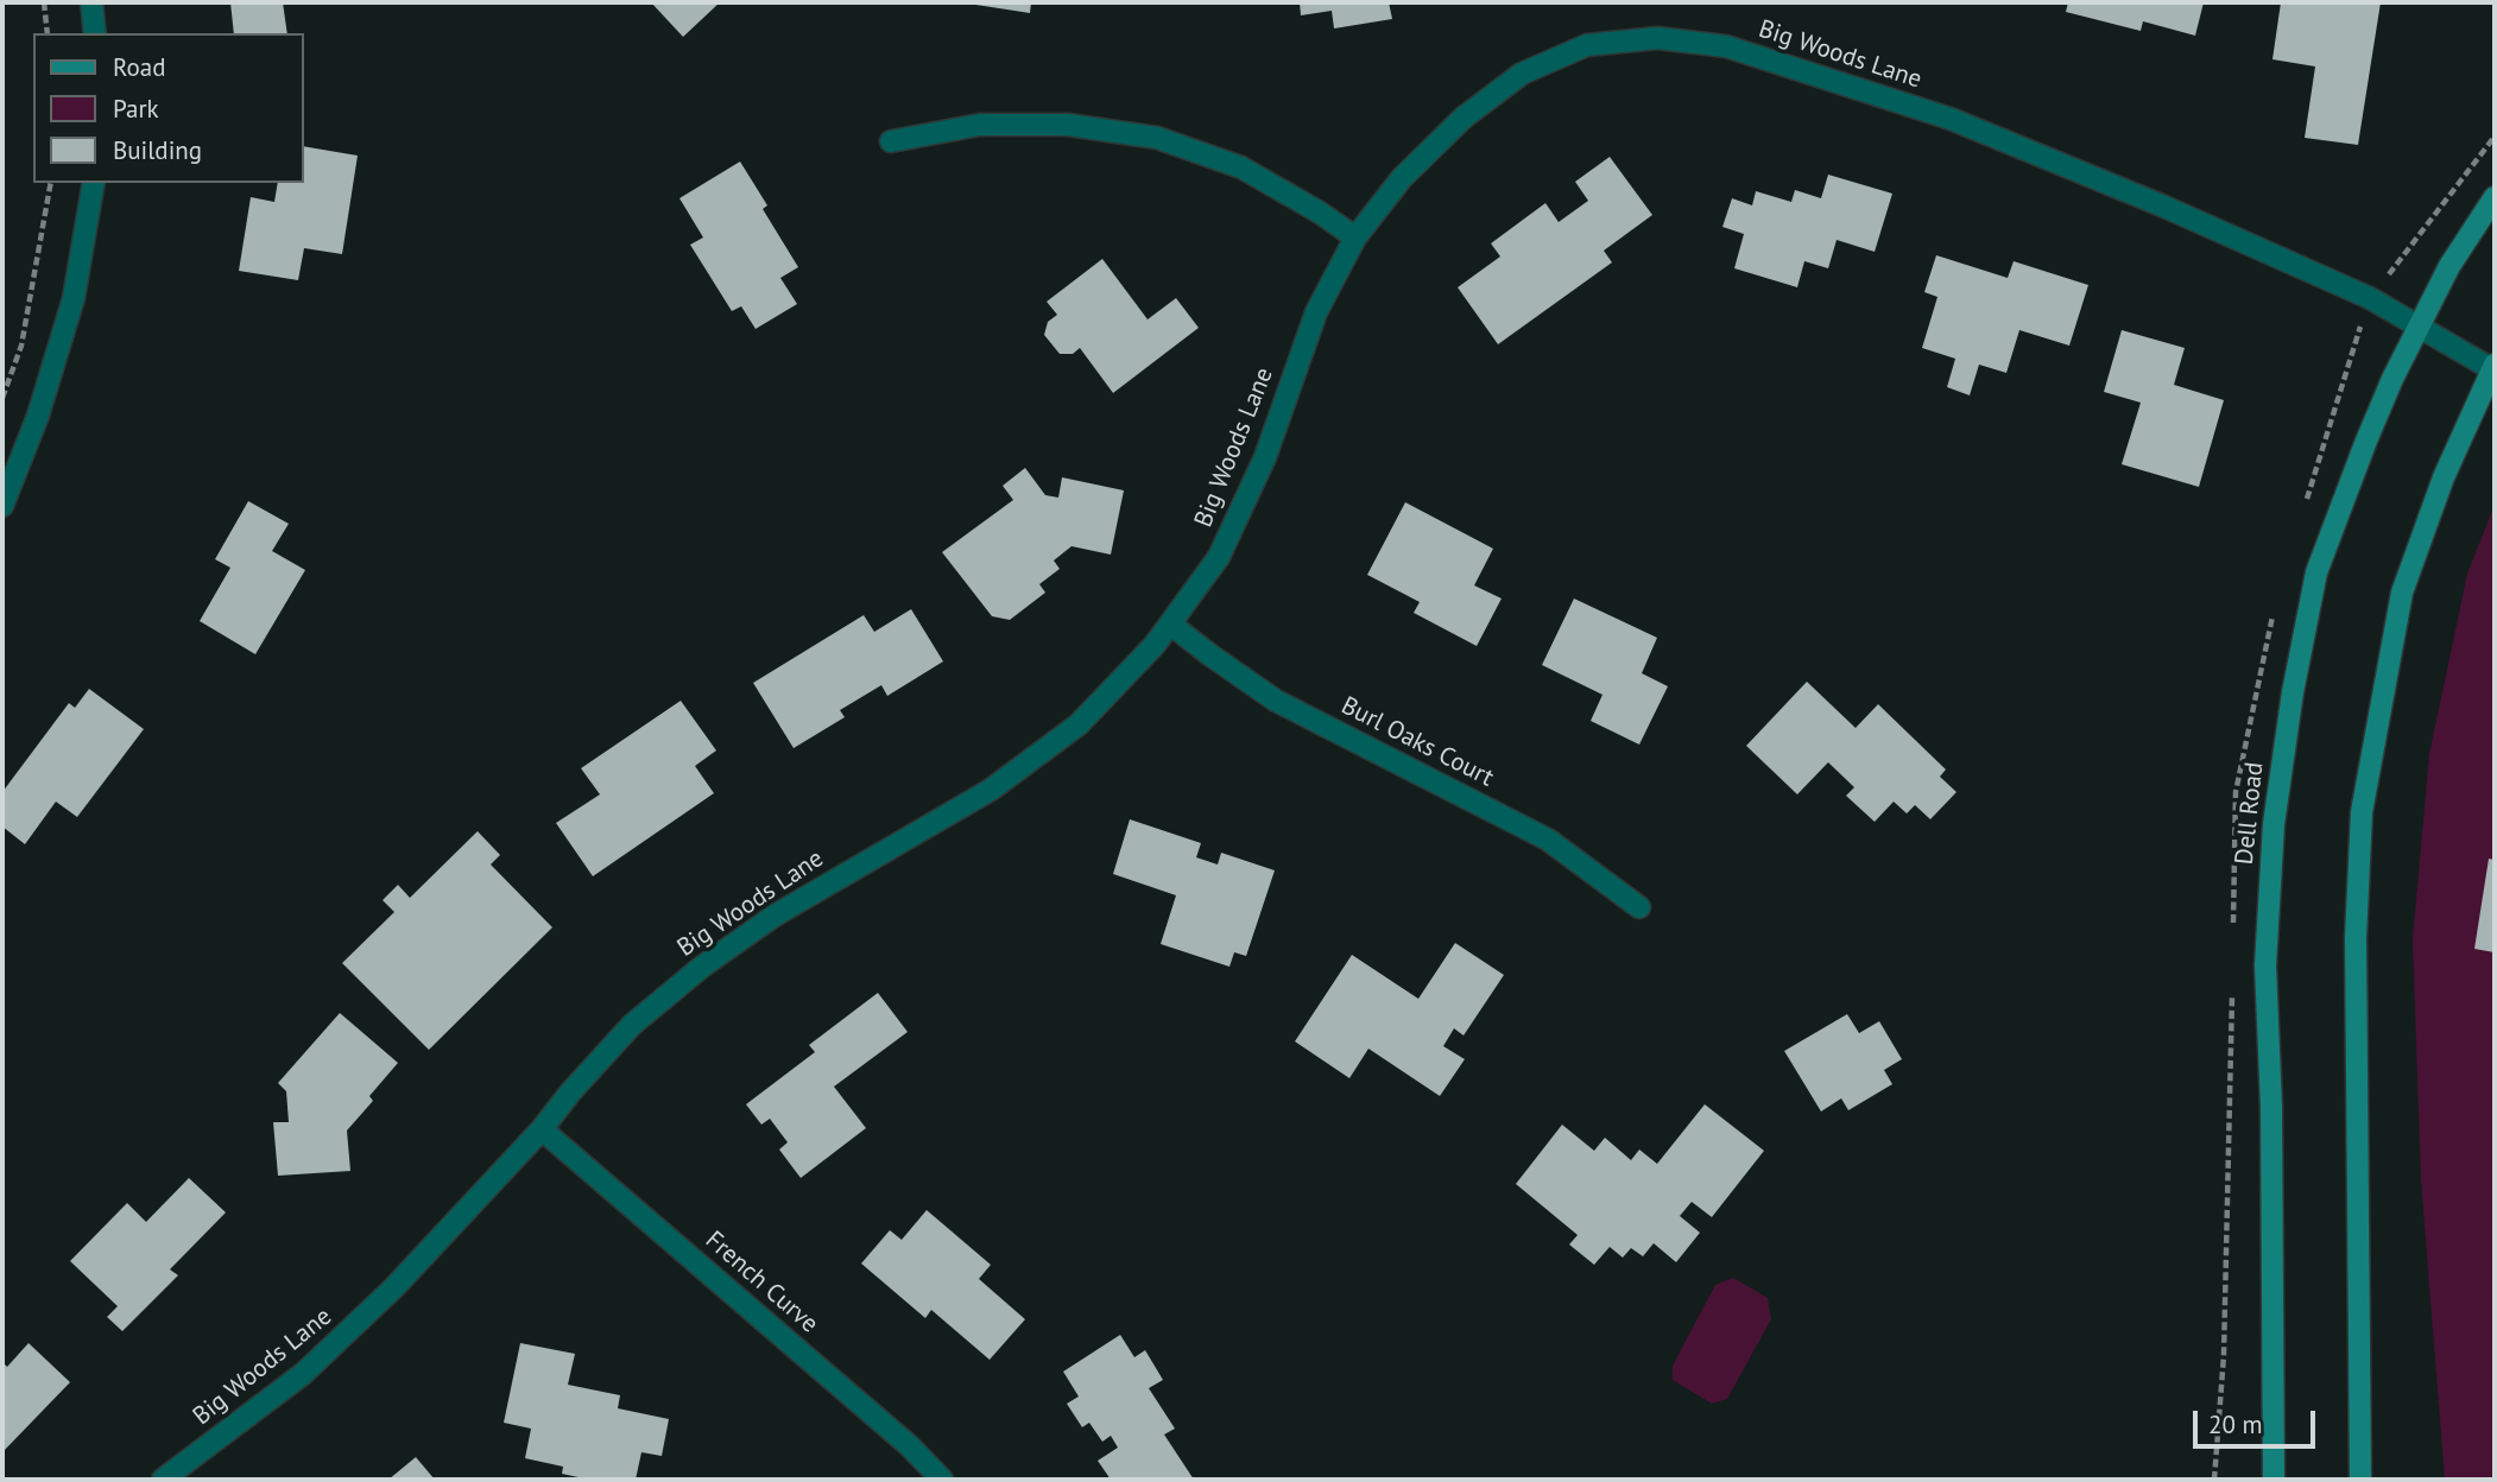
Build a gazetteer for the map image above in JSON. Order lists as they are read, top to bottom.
{
  "streets": {
    "main road": ["Dell Road"],
    "street": ["Big Woods Lane", "Burl Oaks Court", "French Curve"]
  },
  "crossings": [
    ["Big Woods Lane", "Burl Oaks Court"],
    ["Big Woods Lane", "Dell Road"],
    ["Big Woods Lane", "French Curve"]
  ],
  "legend": ["Road", "Park", "Building"],
  "scale_bar": "20 m"
}
